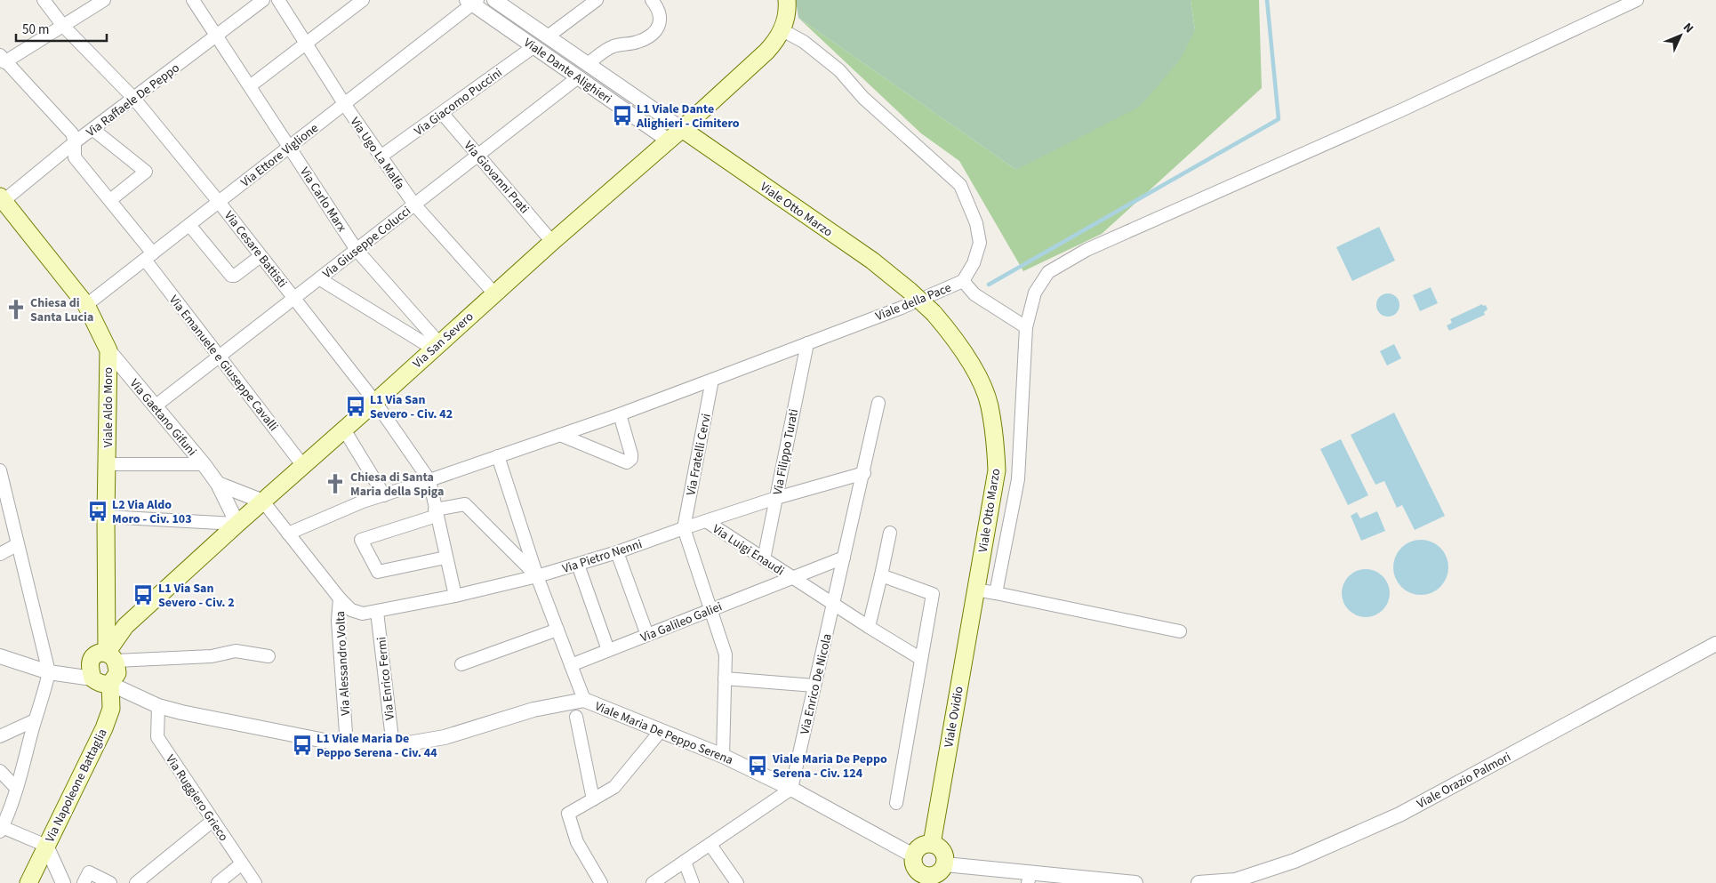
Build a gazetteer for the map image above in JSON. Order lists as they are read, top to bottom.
{
  "streets": {
    "main road": [
      "Viale Otto Marzo",
      "Via San Severo",
      "Viale Aldo Moro",
      "Viale Ovidio",
      "Via Napoleone Battaglia"
    ],
    "street": [
      "Viale Dante Alighieri",
      "Via Raffaele De Peppo",
      "Via Giacomo Puccini",
      "Via Ugo La Malfa",
      "Via Ettore Viglione",
      "Via Giovanni Prati",
      "Via Carlo Marx",
      "Via Giuseppe Colucci",
      "Via Cesare Battisti",
      "Viale della Pace",
      "Via Emanuele e Giuseppe Cavalli",
      "Via Gaetano Gifuni",
      "Via Filippo Turati",
      "Via Fratelli Cervi",
      "Via Luigi Enaudi",
      "Via Pietro Nenni",
      "Via Galileo Galiei",
      "Via Alessandro Volta",
      "Via Enrico Fermi",
      "Via Enrico De Nicola",
      "Viale Maria De Peppo Serena",
      "Viale Orazio Palmori",
      "Via Ruggiero Grieco"
    ]
  },
  "crossings": [
    ["Viale Dante Alighieri", "Via Giacomo Puccini"],
    ["Viale Dante Alighieri", "Via Ettore Viglione"],
    ["Viale Dante Alighieri", "Viale Otto Marzo"],
    ["Viale Dante Alighieri", "Via Giuseppe Colucci"],
    ["Viale Dante Alighieri", "Via San Severo"],
    ["Via Raffaele De Peppo", "Via Carlo Marx"],
    ["Via Raffaele De Peppo", "Via Cesare Battisti"],
    ["Via Raffaele De Peppo", "Via Emanuele e Giuseppe Cavalli"],
    ["Via Raffaele De Peppo", "Viale Aldo Moro"],
    ["Via Giacomo Puccini", "Via Ugo La Malfa"],
    ["Via Giacomo Puccini", "Via Giovanni Prati"],
    ["Via Ugo La Malfa", "Via Ettore Viglione"],
    ["Via Ugo La Malfa", "Via Giuseppe Colucci"],
    ["Via Ugo La Malfa", "Via San Severo"],
    ["Via Ettore Viglione", "Via Carlo Marx"],
    ["Via Ettore Viglione", "Via Cesare Battisti"],
    ["Via Ettore Viglione", "Via Emanuele e Giuseppe Cavalli"],
    ["Via Ettore Viglione", "Viale Aldo Moro"],
    ["Via Giovanni Prati", "Via Giuseppe Colucci"],
    ["Via Giovanni Prati", "Via San Severo"],
    ["Via Carlo Marx", "Via Giuseppe Colucci"],
    ["Via Carlo Marx", "Via San Severo"],
    ["Viale Otto Marzo", "Via San Severo"],
    ["Viale Otto Marzo", "Viale Ovidio"],
    ["Via Giuseppe Colucci", "Via Cesare Battisti"],
    ["Via Giuseppe Colucci", "Via Emanuele e Giuseppe Cavalli"],
    ["Via Giuseppe Colucci", "Via Gaetano Gifuni"],
    ["Via Cesare Battisti", "Viale della Pace"],
    ["Via Cesare Battisti", "Via San Severo"],
    ["Viale della Pace", "Via San Severo"],
    ["Viale della Pace", "Via Filippo Turati"],
    ["Viale della Pace", "Via Fratelli Cervi"],
    ["Viale della Pace", "Via Alessandro Volta"],
    ["Via San Severo", "Via Emanuele e Giuseppe Cavalli"],
    ["Via San Severo", "Viale Aldo Moro"],
    ["Via San Severo", "Via Gaetano Gifuni"],
    ["Via San Severo", "Via Alessandro Volta"],
    ["Via San Severo", "Viale Maria De Peppo Serena"],
    ["Via San Severo", "Via Napoleone Battaglia"],
    ["Viale Aldo Moro", "Via Gaetano Gifuni"],
    ["Viale Aldo Moro", "Viale Maria De Peppo Serena"],
    ["Viale Aldo Moro", "Via Napoleone Battaglia"],
    ["Via Filippo Turati", "Via Luigi Enaudi"],
    ["Via Filippo Turati", "Via Pietro Nenni"],
    ["Via Fratelli Cervi", "Via Pietro Nenni"],
    ["Via Luigi Enaudi", "Via Pietro Nenni"],
    ["Via Luigi Enaudi", "Via Galileo Galiei"],
    ["Via Luigi Enaudi", "Via Enrico De Nicola"],
    ["Via Pietro Nenni", "Via Alessandro Volta"],
    ["Via Pietro Nenni", "Via Enrico Fermi"],
    ["Via Pietro Nenni", "Via Enrico De Nicola"],
    ["Via Galileo Galiei", "Via Enrico De Nicola"],
    ["Via Alessandro Volta", "Viale Maria De Peppo Serena"],
    ["Via Enrico Fermi", "Viale Maria De Peppo Serena"],
    ["Via Enrico De Nicola", "Viale Maria De Peppo Serena"],
    ["Viale Ovidio", "Viale Maria De Peppo Serena"],
    ["Viale Maria De Peppo Serena", "Via Napoleone Battaglia"],
    ["Viale Maria De Peppo Serena", "Via Ruggiero Grieco"]
  ],
  "places": {
    "bus stop": [
      "L1 Viale Dante Alighieri - Cimitero",
      "L1 Via San Severo - Civ. 42",
      "L2 Via Aldo Moro - Civ. 103",
      "L1 Via San Severo - Civ. 2",
      "L1 Viale Maria De Peppo Serena - Civ. 44",
      "Viale Maria De Peppo Serena - Civ. 124"
    ],
    "church": ["Chiesa di Santa Lucia", "Chiesa di Santa Maria della Spiga"]
  },
  "scale_bar": "50 m",
  "north": "top right"
}
